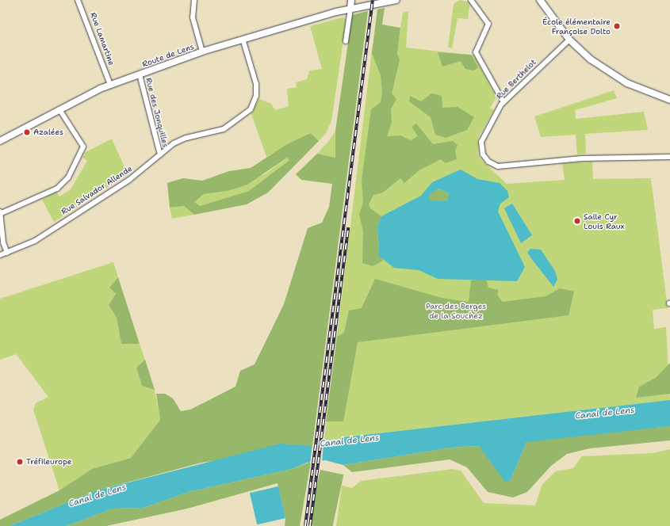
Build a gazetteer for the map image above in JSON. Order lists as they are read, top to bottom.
{
  "streets": {
    "street": [
      "Rue Lamartine",
      "Route de Lens",
      "Rue Berthelot",
      "Rue des Jonquilles",
      "Rue Salvador Allende"
    ]
  },
  "crossings": [
    ["Rue Lamartine", "Route de Lens"],
    ["Route de Lens", "Rue des Jonquilles"],
    ["Route de Lens", "Rue Salvador Allende"],
    ["Rue des Jonquilles", "Rue Salvador Allende"]
  ],
  "water": ["Canal de Lens"],
  "parks": ["Parc des Berges de la Souchez"],
  "places": [
    "École élémentaire Françoise Dolto",
    "Azalées",
    "Salle Cyr Louis Raux",
    "Tréfileurope"
  ]
}
